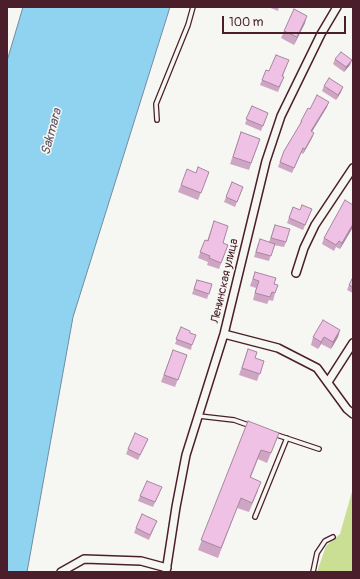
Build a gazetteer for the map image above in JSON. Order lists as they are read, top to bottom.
{
  "streets": {
    "street": ["Ленинская улица"]
  },
  "water": ["Sakmara"],
  "scale_bar": "100 m"
}
